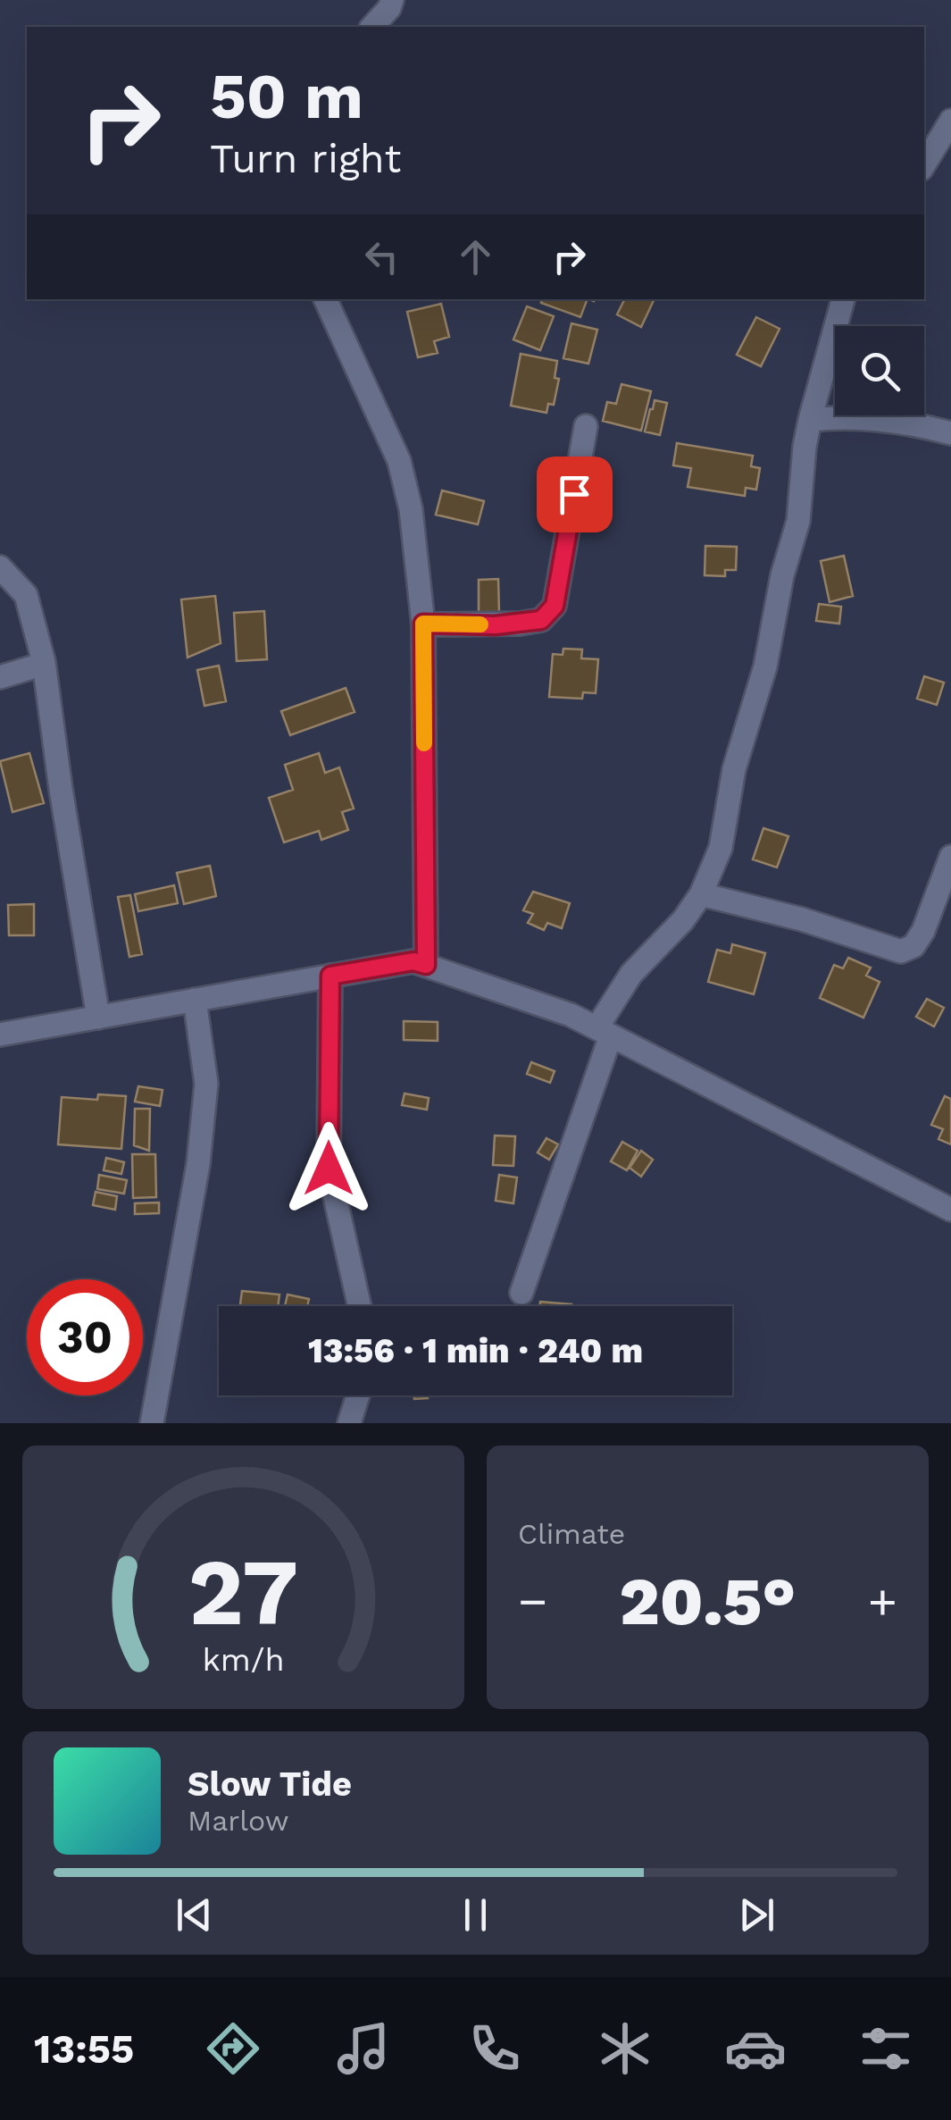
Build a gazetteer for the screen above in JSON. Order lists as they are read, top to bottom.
{
  "page": {
    "turn": ["50 m", "Turn right"],
    "limit": "30",
    "trip": "13:56 · 1 min · 240 m",
    "tile": "Climate",
    "heat": ["−", "20.5°", "+"],
    "song": ["Slow Tide", "Marlow"],
    "tabs": "13:55",
    "gauge": ["27", "km/h"]
  }
}
